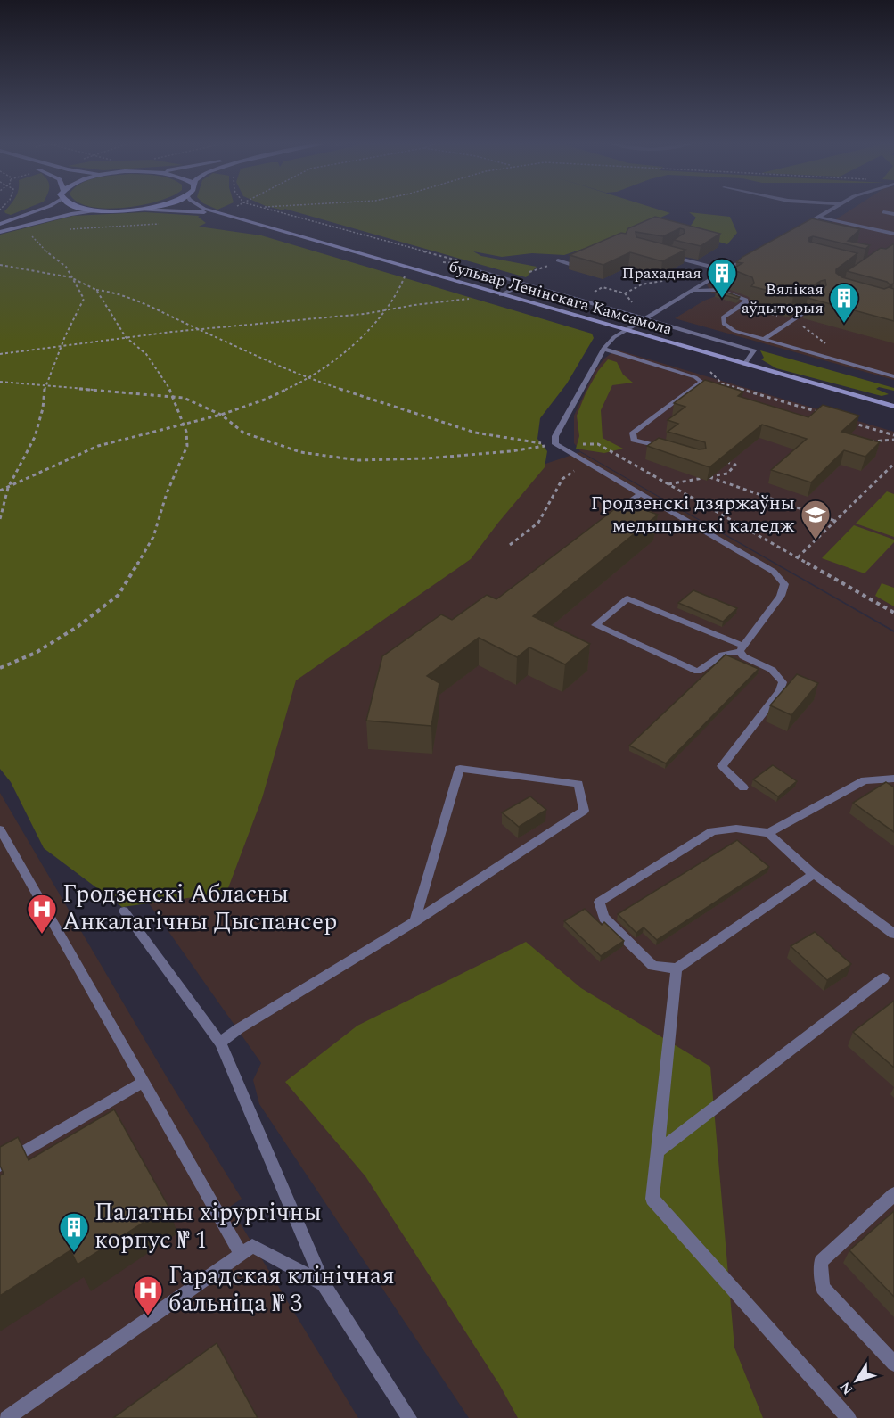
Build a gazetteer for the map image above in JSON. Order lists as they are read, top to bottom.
{
  "streets": {
    "street": ["бульвар Ленінскага Камсамола"]
  },
  "places": {
    "building": ["Прахадная", "Вялікая аўдыторыя", "Палатны хірургічны корпус № 1"],
    "school or university": ["Гродзенскі дзяржаўны медыцынскі каледж"],
    "hospital": ["Гродзенскі Абласны Анкалагічны Дыспансер", "Гарадская клінічная бальніца № 3"]
  },
  "north": "bottom left"
}
